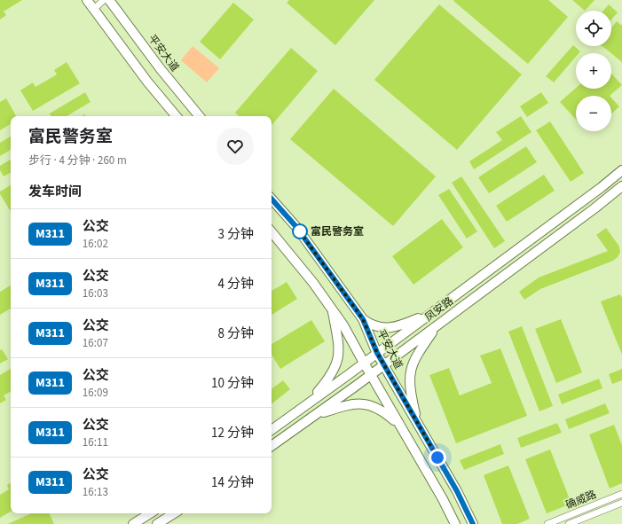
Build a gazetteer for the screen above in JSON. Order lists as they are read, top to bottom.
{
  "streets": {
    "street": ["平安大道", "凤安路", "确威路"]
  },
  "crossings": [
    ["平安大道", "凤安路"]
  ],
  "places": ["富民警务室"],
  "lines": ["bus line M311"],
  "page": {
    "map_buttons": ["+", "−"],
    "heading": [
      ["富民警务室", "步行 · 4 分钟 · 260 m"],
      "发车时间"
    ],
    "list": [
      {
        "mark": "M311",
        "name": "公交",
        "note": "16:02",
        "value": "3 分钟"
      },
      {
        "mark": "M311",
        "name": "公交",
        "note": "16:03",
        "value": "4 分钟"
      },
      {
        "mark": "M311",
        "name": "公交",
        "note": "16:07",
        "value": "8 分钟"
      },
      {
        "mark": "M311",
        "name": "公交",
        "note": "16:09",
        "value": "10 分钟"
      },
      {
        "mark": "M311",
        "name": "公交",
        "note": "16:11",
        "value": "12 分钟"
      },
      {
        "mark": "M311",
        "name": "公交",
        "note": "16:13",
        "value": "14 分钟"
      }
    ]
  }
}
